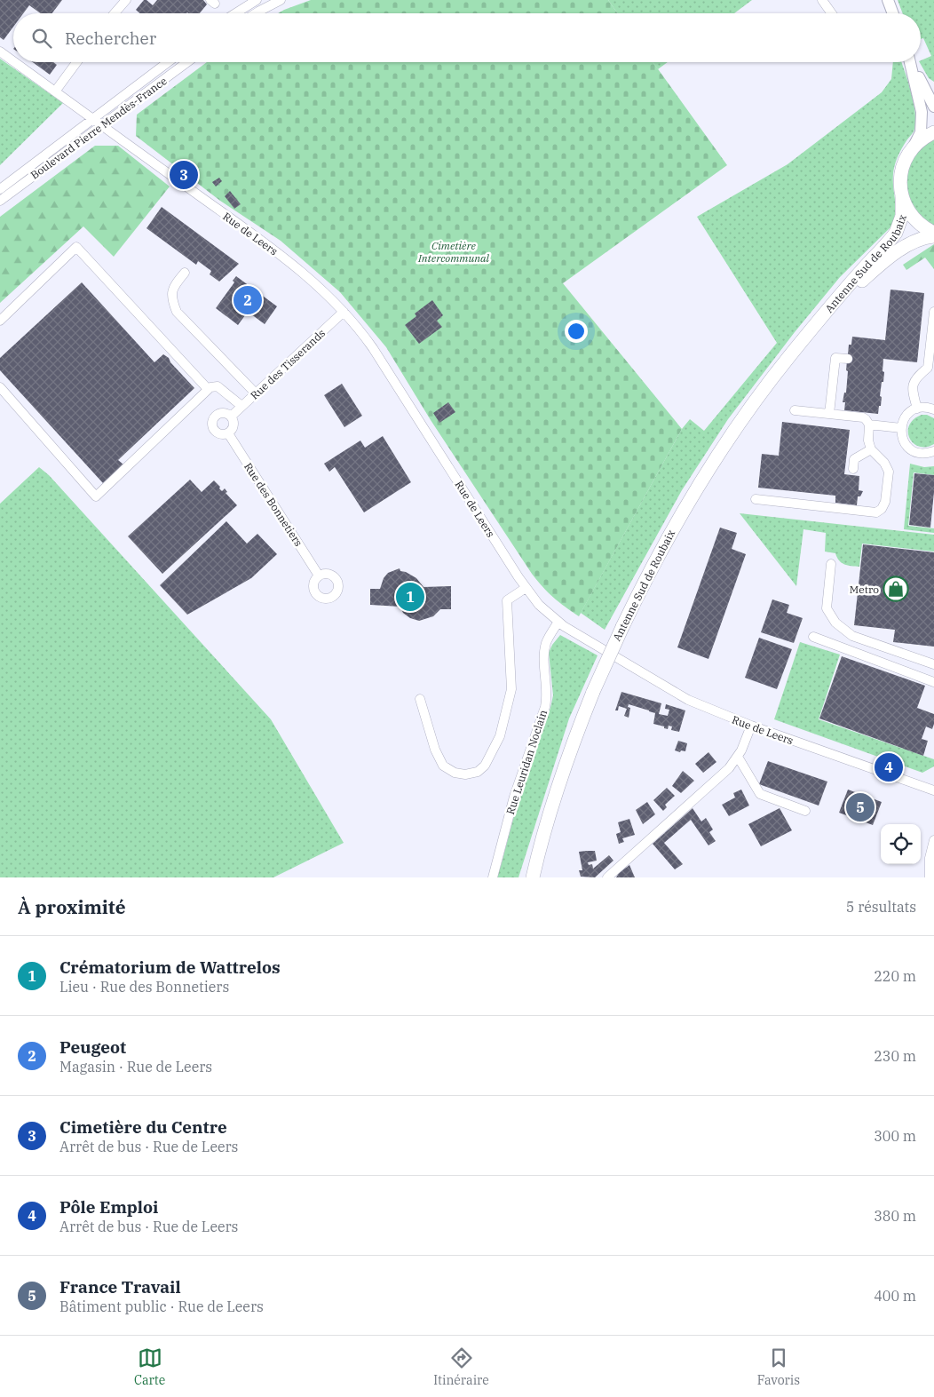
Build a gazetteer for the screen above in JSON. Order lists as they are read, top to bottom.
{
  "streets": {
    "highway": ["Antenne Sud de Roubaix"],
    "street": [
      "Boulevard Pierre Mendès-France",
      "Rue de Leers",
      "Rue des Tisserands",
      "Rue des Bonnetiers",
      "Rue Leuridan Noclain"
    ]
  },
  "crossings": [
    ["Boulevard Pierre Mendès-France", "Rue de Leers"],
    ["Rue de Leers", "Rue des Tisserands"],
    ["Rue de Leers", "Rue Leuridan Noclain"],
    ["Rue des Tisserands", "Rue des Bonnetiers"]
  ],
  "parks": ["Cimetière Intercommunal"],
  "places": {
    "shop": ["Metro"]
  },
  "page": {
    "search": "Rechercher",
    "pins": [
      "3",
      "2",
      "1",
      "4",
      "5"
    ],
    "heading": ["À proximité", "5 résultats"],
    "list": [
      {
        "mark": "1",
        "name": "Crématorium de Wattrelos",
        "note": "Lieu · Rue des Bonnetiers",
        "value": "220 m"
      },
      {
        "mark": "2",
        "name": "Peugeot",
        "note": "Magasin · Rue de Leers",
        "value": "230 m"
      },
      {
        "mark": "3",
        "name": "Cimetière du Centre",
        "note": "Arrêt de bus · Rue de Leers",
        "value": "300 m"
      },
      {
        "mark": "4",
        "name": "Pôle Emploi",
        "note": "Arrêt de bus · Rue de Leers",
        "value": "380 m"
      },
      {
        "mark": "5",
        "name": "France Travail",
        "note": "Bâtiment public · Rue de Leers",
        "value": "400 m"
      }
    ],
    "nav": ["Carte", "Itinéraire", "Favoris"]
  }
}
